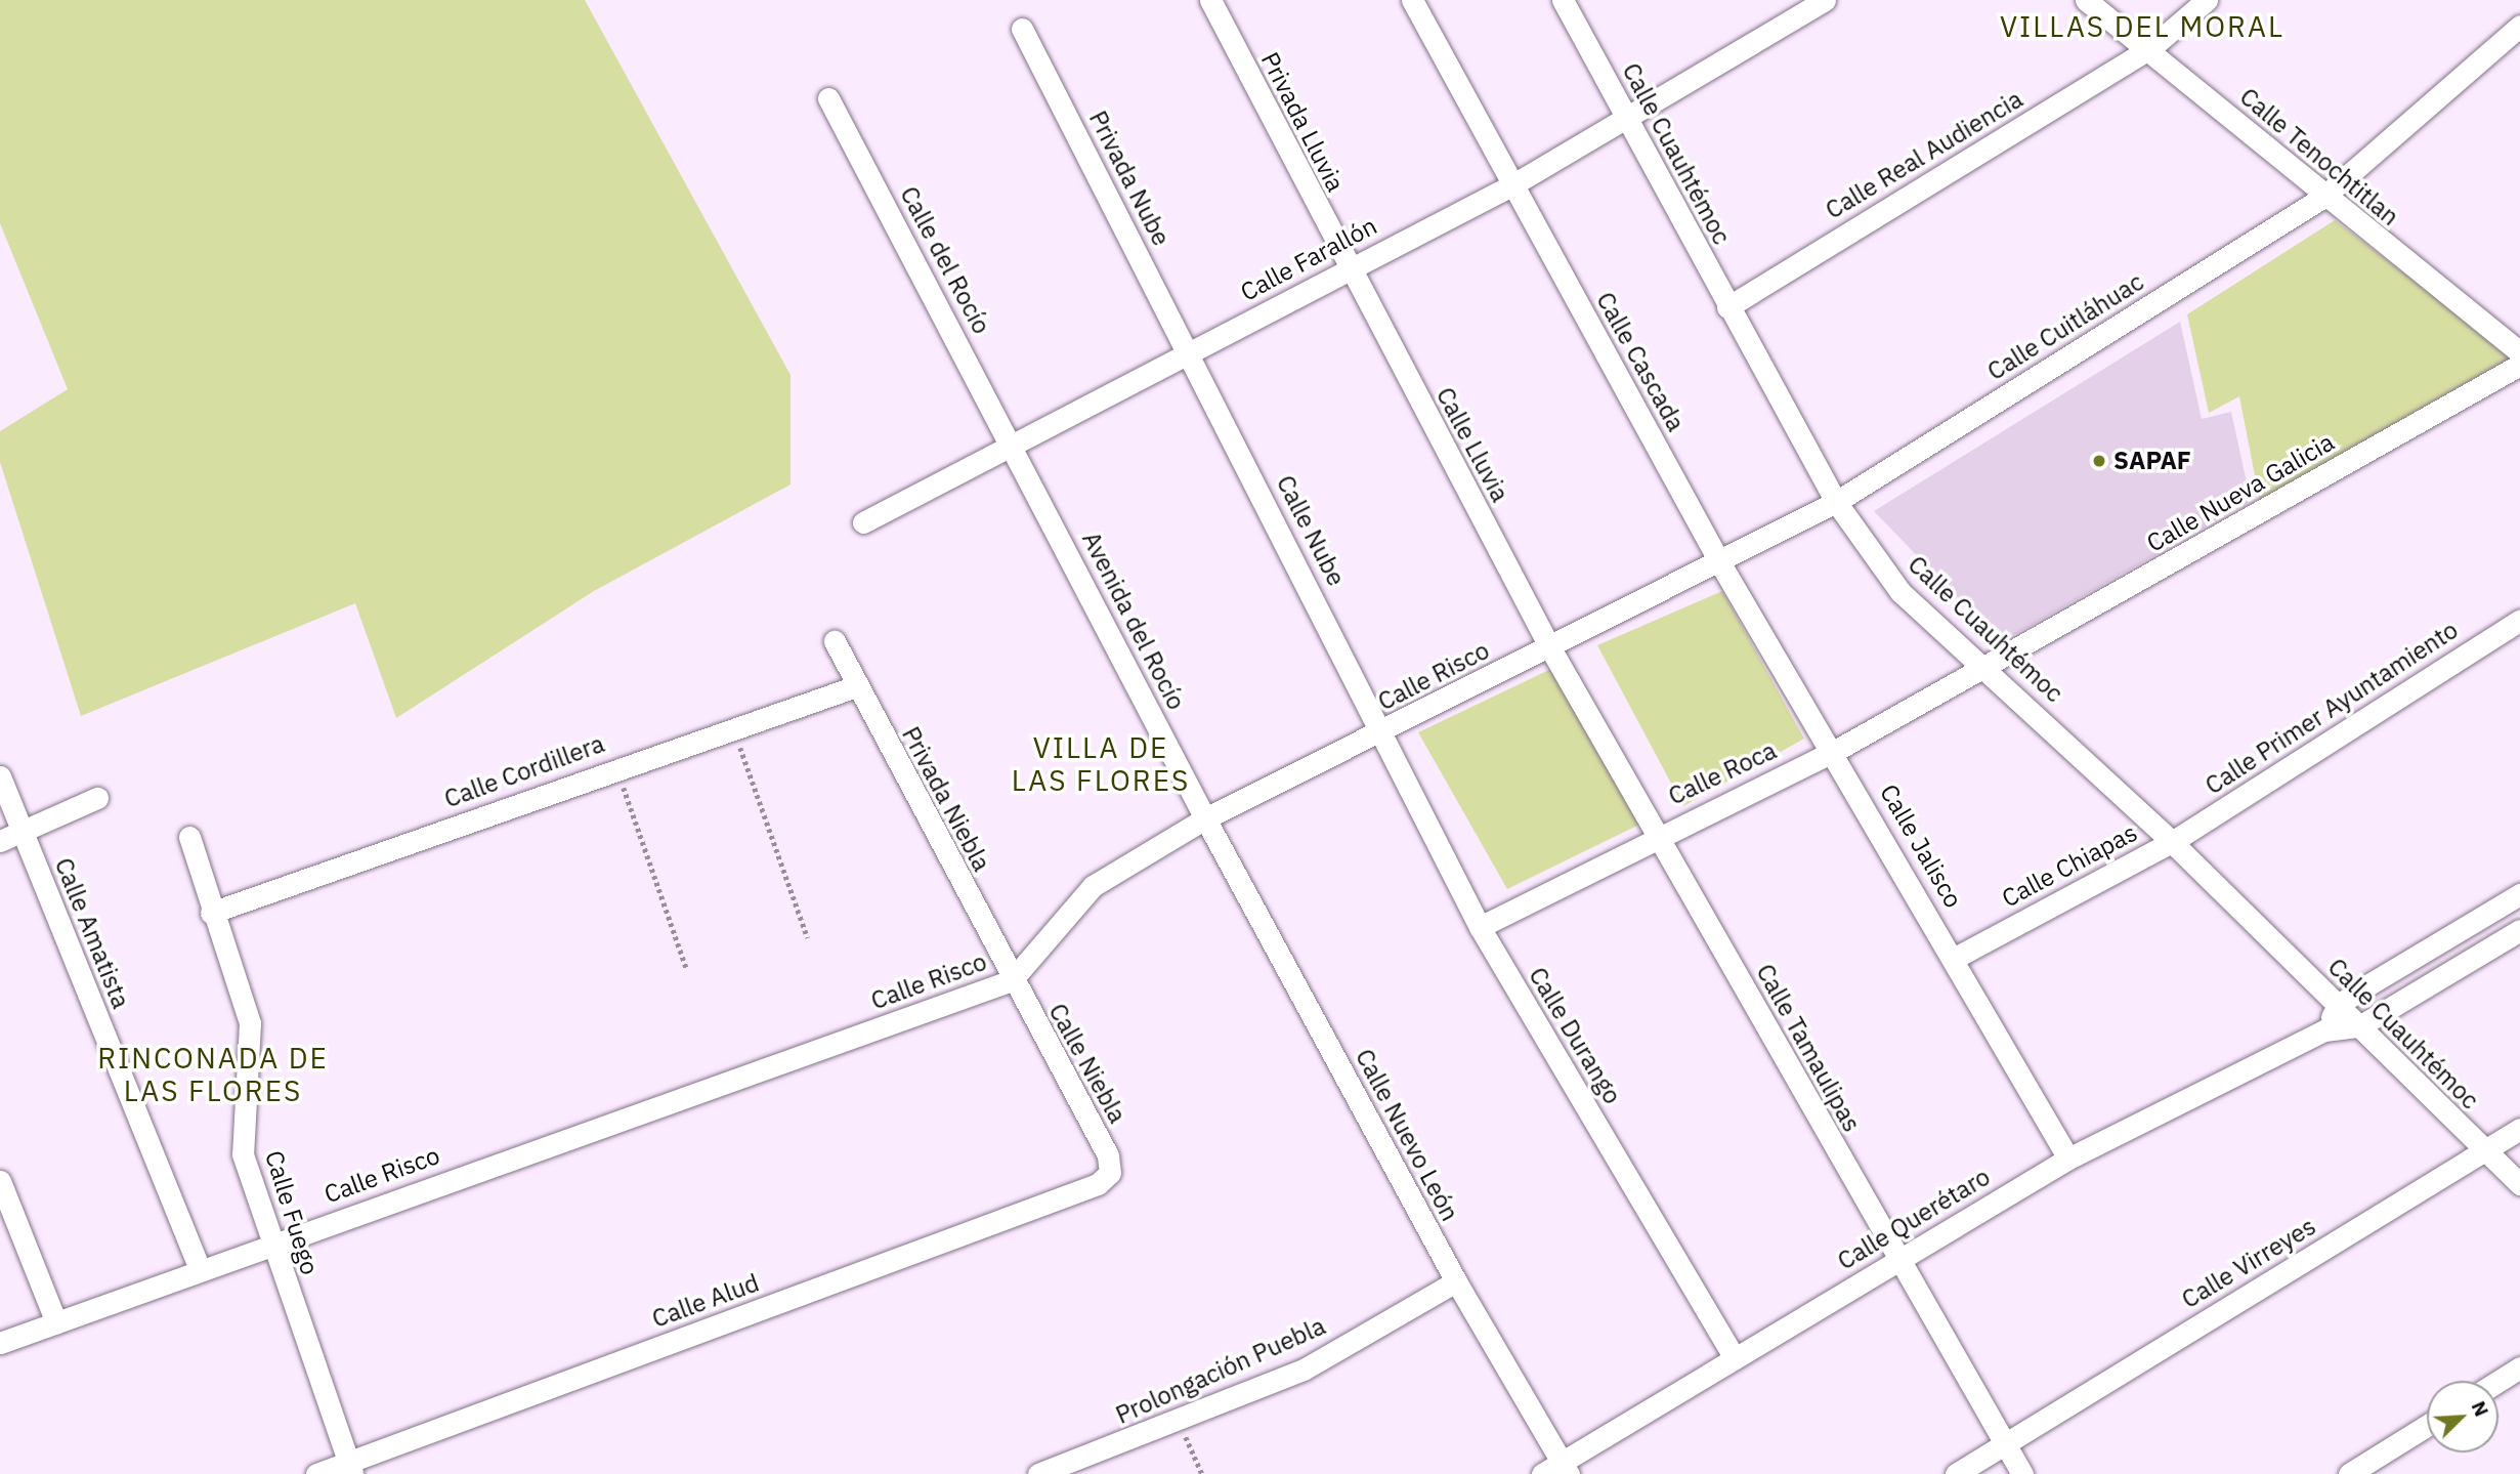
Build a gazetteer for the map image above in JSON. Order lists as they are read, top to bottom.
{
  "streets": {
    "street": [
      "Privada Lluvia",
      "Calle Cuauhtémoc",
      "Calle Real Audiencia",
      "Calle Tenochtitlan",
      "Privada Nube",
      "Calle Farallón",
      "Calle del Rocío",
      "Calle Cuitláhuac",
      "Calle Cascada",
      "Calle Lluvia",
      "Calle Nueva Galicia",
      "Calle Nube",
      "Avenida del Rocío",
      "Calle Risco",
      "Calle Primer Ayuntamiento",
      "Calle Cordillera",
      "Calle Roca",
      "Privada Niebla",
      "Calle Jalisco",
      "Calle Chiapas",
      "Calle Amatista",
      "Calle Durango",
      "Calle Tamaulipas",
      "Calle Niebla",
      "Calle Nuevo León",
      "Calle Fuego",
      "Calle Querétaro",
      "Calle Virreyes",
      "Calle Alud",
      "Prolongación Puebla"
    ]
  },
  "crossings": [
    ["Privada Lluvia", "Calle Farallón"],
    ["Privada Lluvia", "Calle Lluvia"],
    ["Calle Cuauhtémoc", "Calle Real Audiencia"],
    ["Calle Cuauhtémoc", "Calle Farallón"],
    ["Calle Cuauhtémoc", "Calle Cuitláhuac"],
    ["Calle Cuauhtémoc", "Calle Nueva Galicia"],
    ["Calle Cuauhtémoc", "Calle Risco"],
    ["Calle Cuauhtémoc", "Calle Primer Ayuntamiento"],
    ["Calle Cuauhtémoc", "Calle Roca"],
    ["Calle Cuauhtémoc", "Calle Chiapas"],
    ["Calle Cuauhtémoc", "Calle Querétaro"],
    ["Calle Cuauhtémoc", "Calle Virreyes"],
    ["Calle Real Audiencia", "Calle Tenochtitlan"],
    ["Calle Tenochtitlan", "Calle Cuitláhuac"],
    ["Privada Nube", "Calle Farallón"],
    ["Privada Nube", "Calle Nube"],
    ["Calle Farallón", "Calle del Rocío"],
    ["Calle Farallón", "Calle Cascada"],
    ["Calle Farallón", "Calle Lluvia"],
    ["Calle Farallón", "Calle Nube"],
    ["Calle Farallón", "Avenida del Rocío"],
    ["Calle del Rocío", "Avenida del Rocío"],
    ["Calle Cuitláhuac", "Calle Risco"],
    ["Calle Cascada", "Calle Risco"],
    ["Calle Cascada", "Calle Jalisco"],
    ["Calle Lluvia", "Calle Risco"],
    ["Calle Lluvia", "Calle Tamaulipas"],
    ["Calle Nueva Galicia", "Calle Roca"],
    ["Calle Nube", "Calle Risco"],
    ["Calle Nube", "Calle Durango"],
    ["Avenida del Rocío", "Calle Risco"],
    ["Avenida del Rocío", "Calle Nuevo León"],
    ["Calle Risco", "Privada Niebla"],
    ["Calle Risco", "Calle Jalisco"],
    ["Calle Risco", "Calle Amatista"],
    ["Calle Risco", "Calle Durango"],
    ["Calle Risco", "Calle Tamaulipas"],
    ["Calle Risco", "Calle Niebla"],
    ["Calle Risco", "Calle Nuevo León"],
    ["Calle Risco", "Calle Fuego"],
    ["Calle Primer Ayuntamiento", "Calle Chiapas"],
    ["Calle Cordillera", "Privada Niebla"],
    ["Calle Cordillera", "Calle Fuego"],
    ["Calle Roca", "Calle Jalisco"],
    ["Calle Roca", "Calle Durango"],
    ["Calle Roca", "Calle Tamaulipas"],
    ["Privada Niebla", "Calle Niebla"],
    ["Calle Jalisco", "Calle Chiapas"],
    ["Calle Jalisco", "Calle Querétaro"],
    ["Calle Durango", "Calle Querétaro"],
    ["Calle Tamaulipas", "Calle Querétaro"],
    ["Calle Tamaulipas", "Calle Virreyes"],
    ["Calle Niebla", "Calle Alud"],
    ["Calle Nuevo León", "Calle Querétaro"],
    ["Calle Nuevo León", "Prolongación Puebla"],
    ["Calle Fuego", "Calle Alud"]
  ],
  "districts": ["VILLAS DEL MORAL", "VILLA DE LAS FLORES", "RINCONADA DE LAS FLORES"],
  "places": ["SAPAF"],
  "north": "top right"
}
